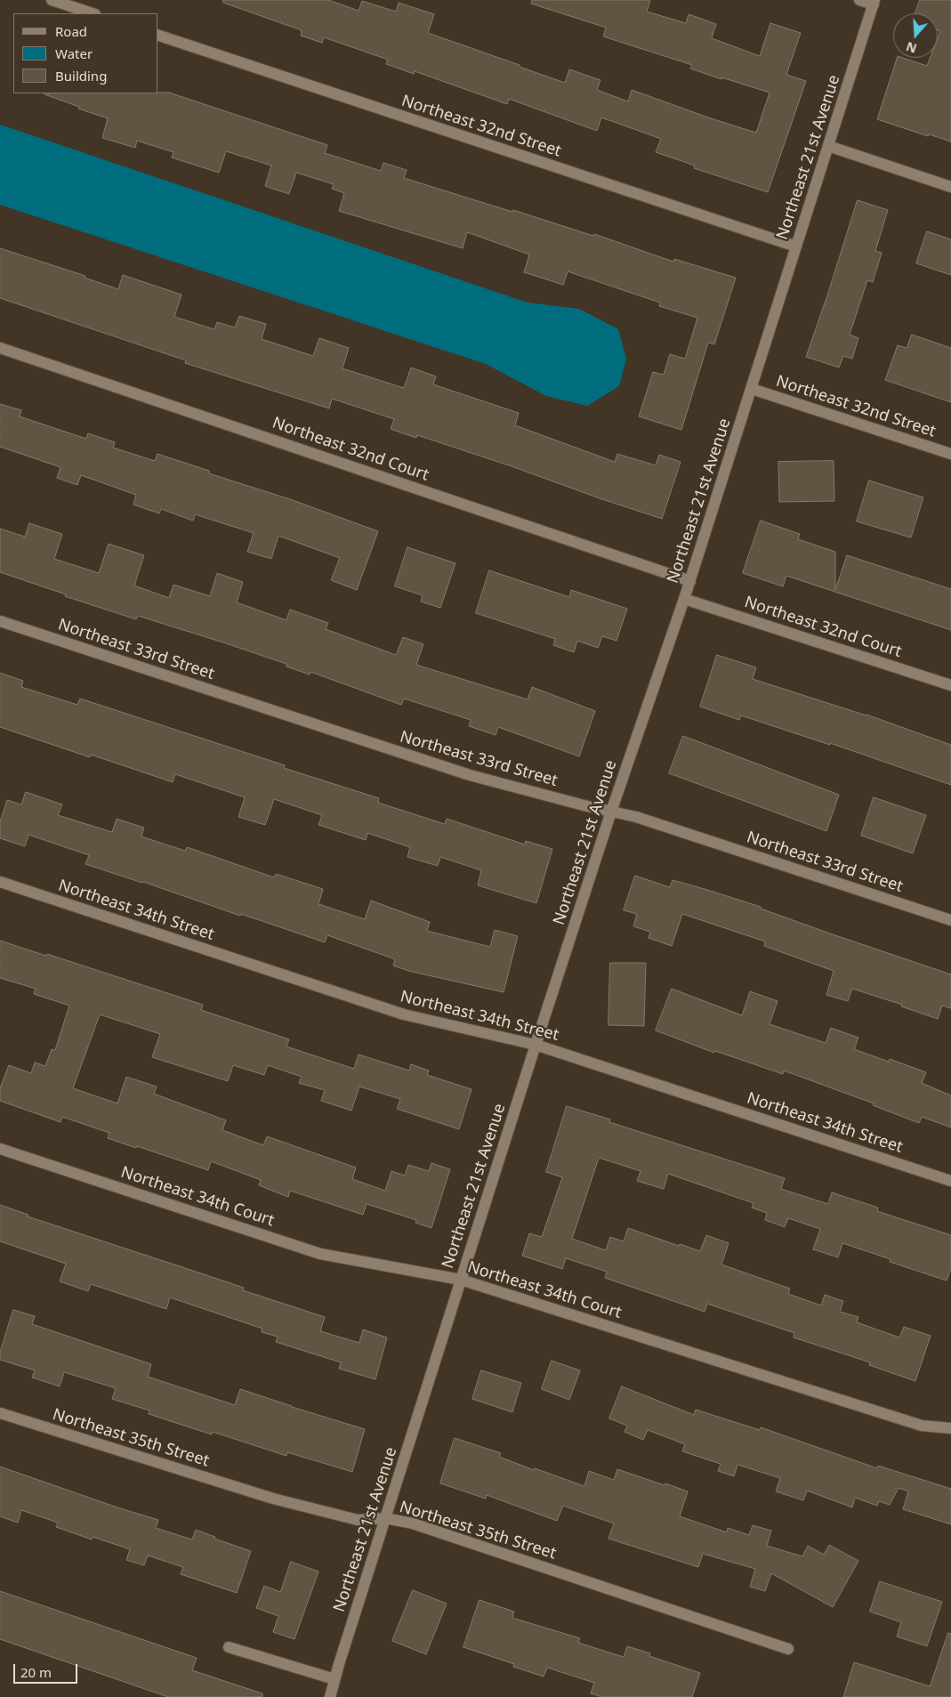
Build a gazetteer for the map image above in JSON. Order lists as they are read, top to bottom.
{
  "streets": {
    "street": [
      "Northeast 32nd Street",
      "Northeast 21st Avenue",
      "Northeast 32nd Court",
      "Northeast 33rd Street",
      "Northeast 34th Street",
      "Northeast 34th Court",
      "Northeast 35th Street"
    ]
  },
  "crossings": [
    ["Northeast 32nd Street", "Northeast 21st Avenue"],
    ["Northeast 21st Avenue", "Northeast 32nd Court"],
    ["Northeast 21st Avenue", "Northeast 33rd Street"],
    ["Northeast 21st Avenue", "Northeast 34th Street"],
    ["Northeast 21st Avenue", "Northeast 34th Court"],
    ["Northeast 21st Avenue", "Northeast 35th Street"]
  ],
  "legend": ["Road", "Water", "Building"],
  "scale_bar": "20 m",
  "north": "bottom"
}
